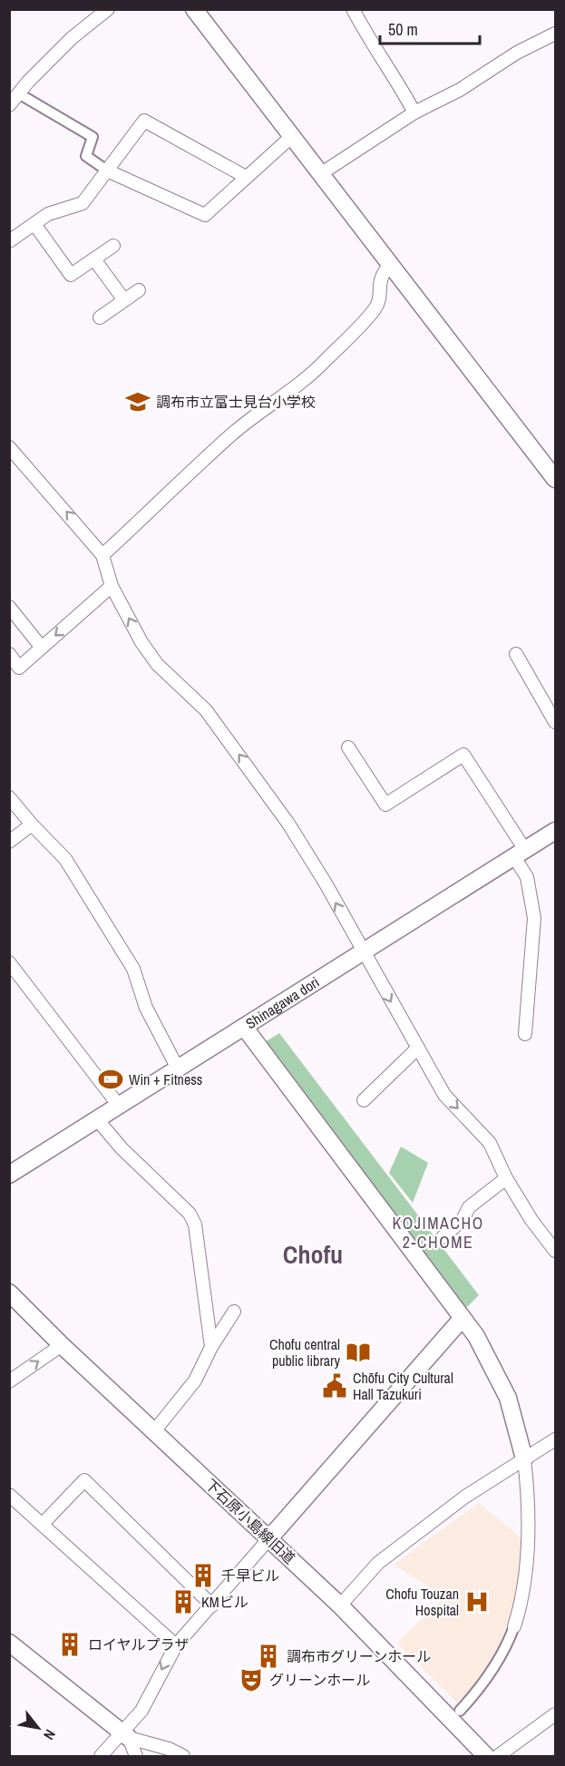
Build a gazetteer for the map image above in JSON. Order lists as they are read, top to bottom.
{
  "streets": {
    "street": ["Shinagawa dori", "下石原小島線旧道"]
  },
  "districts": ["KOJIMACHO 2-CHOME", "Chofu"],
  "places": {
    "school or university": ["調布市立富士見台小学校"],
    "sports": ["Win + Fitness"],
    "library": ["Chofu central public library"],
    "public building": ["Chōfu City Cultural Hall Tazukuri"],
    "building": [
      "千早ビル",
      "KMビル",
      "ロイヤルプラザ",
      "調布市グリーンホール"
    ],
    "hospital": ["Chofu Touzan Hospital"],
    "theatre": ["グリーンホール"]
  },
  "scale_bar": "50 m",
  "north": "bottom right"
}
